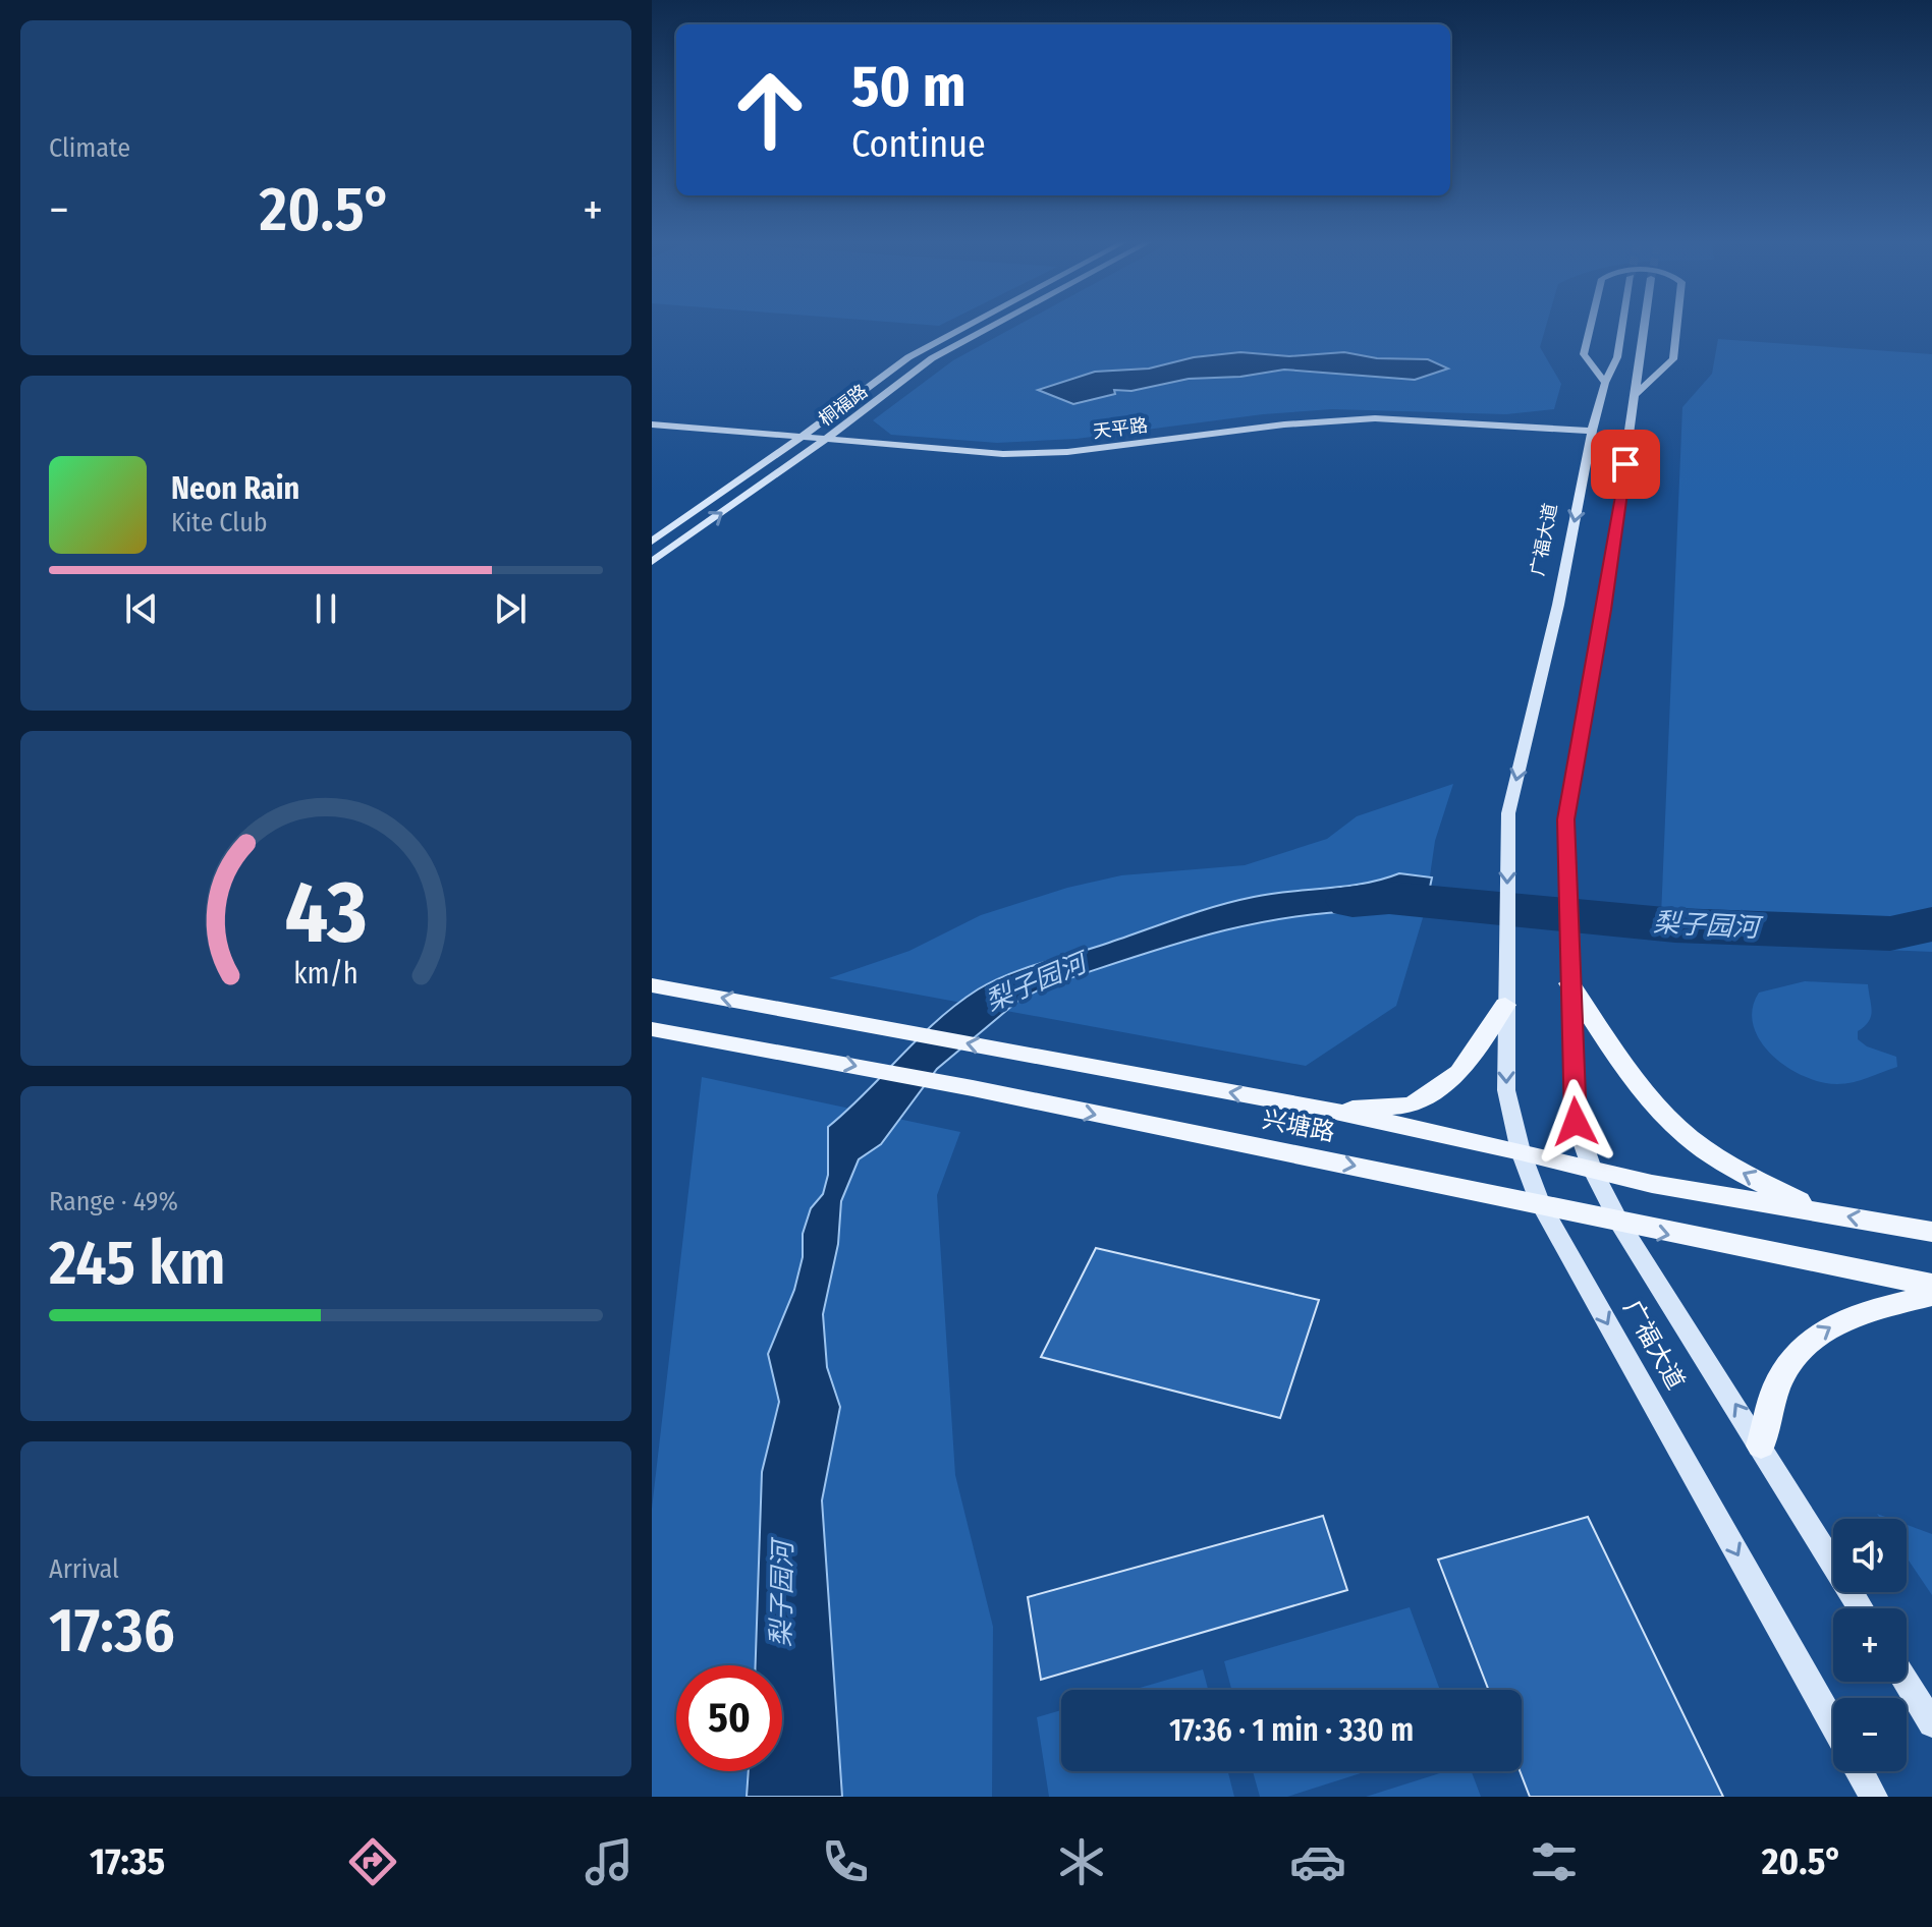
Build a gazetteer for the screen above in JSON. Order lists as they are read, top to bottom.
{
  "streets": {
    "main road": [
      "桐福路",
      "天平路",
      "广福大道",
      "兴塘路"
    ]
  },
  "crossings": [
    ["桐福路", "天平路"],
    ["天平路", "广福大道"],
    ["广福大道", "兴塘路"]
  ],
  "water": ["梨子园河"],
  "page": {
    "tile": [
      "Climate",
      ["Range · 49%", "245 km"],
      ["Arrival", "17:36"]
    ],
    "turn": ["50 m", "Continue"],
    "heat": ["−", "20.5°", "+"],
    "song": ["Neon Rain", "Kite Club"],
    "map_buttons": ["+", "−"],
    "limit": "50",
    "trip": "17:36 · 1 min · 330 m",
    "tabs": ["17:35", "20.5°"],
    "gauge": ["43", "km/h"]
  }
}
